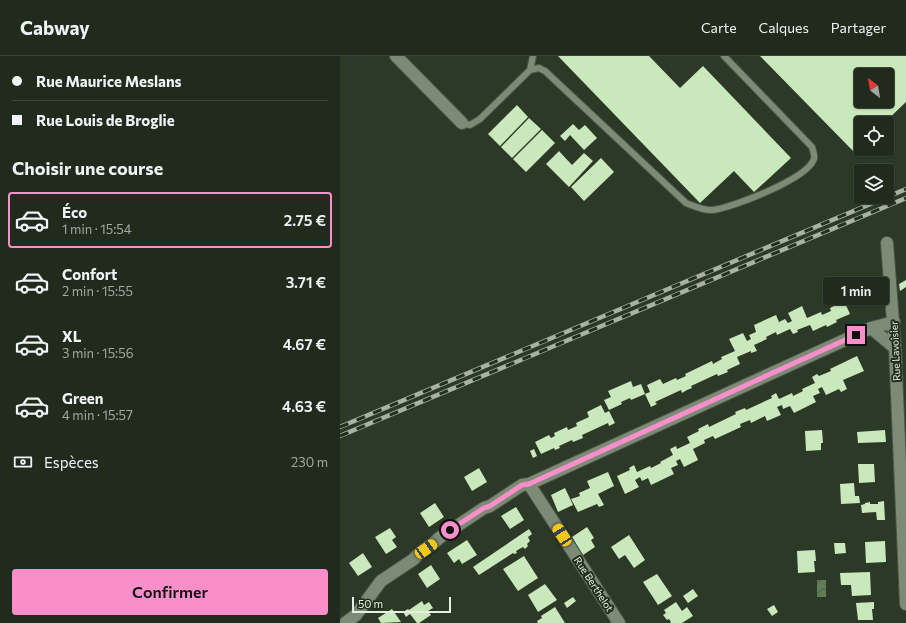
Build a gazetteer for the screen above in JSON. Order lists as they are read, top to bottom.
{
  "streets": {
    "street": ["Rue Lavoisier", "Rue Berthelot"]
  },
  "scale_bar": "50 m",
  "north": "top left",
  "page": {
    "header": "Cabway",
    "nav": ["Carte", "Calques", "Partager"],
    "banner": ["Rue Maurice Meslans", "Rue Louis de Broglie"],
    "heading": "Choisir une course",
    "list": [
      {
        "name": "Éco",
        "note": "1 min · 15:54",
        "value": "2.75 €"
      },
      {
        "name": "Confort",
        "note": "2 min · 15:55",
        "value": "3.71 €"
      },
      {
        "name": "XL",
        "note": "3 min · 15:56",
        "value": "4.67 €"
      },
      {
        "name": "Green",
        "note": "4 min · 15:57",
        "value": "4.63 €"
      }
    ],
    "bubble": "1 min",
    "pay": ["Espèces", "230 m"],
    "buttons": "Confirmer",
    "scale": "50 m"
  }
}
